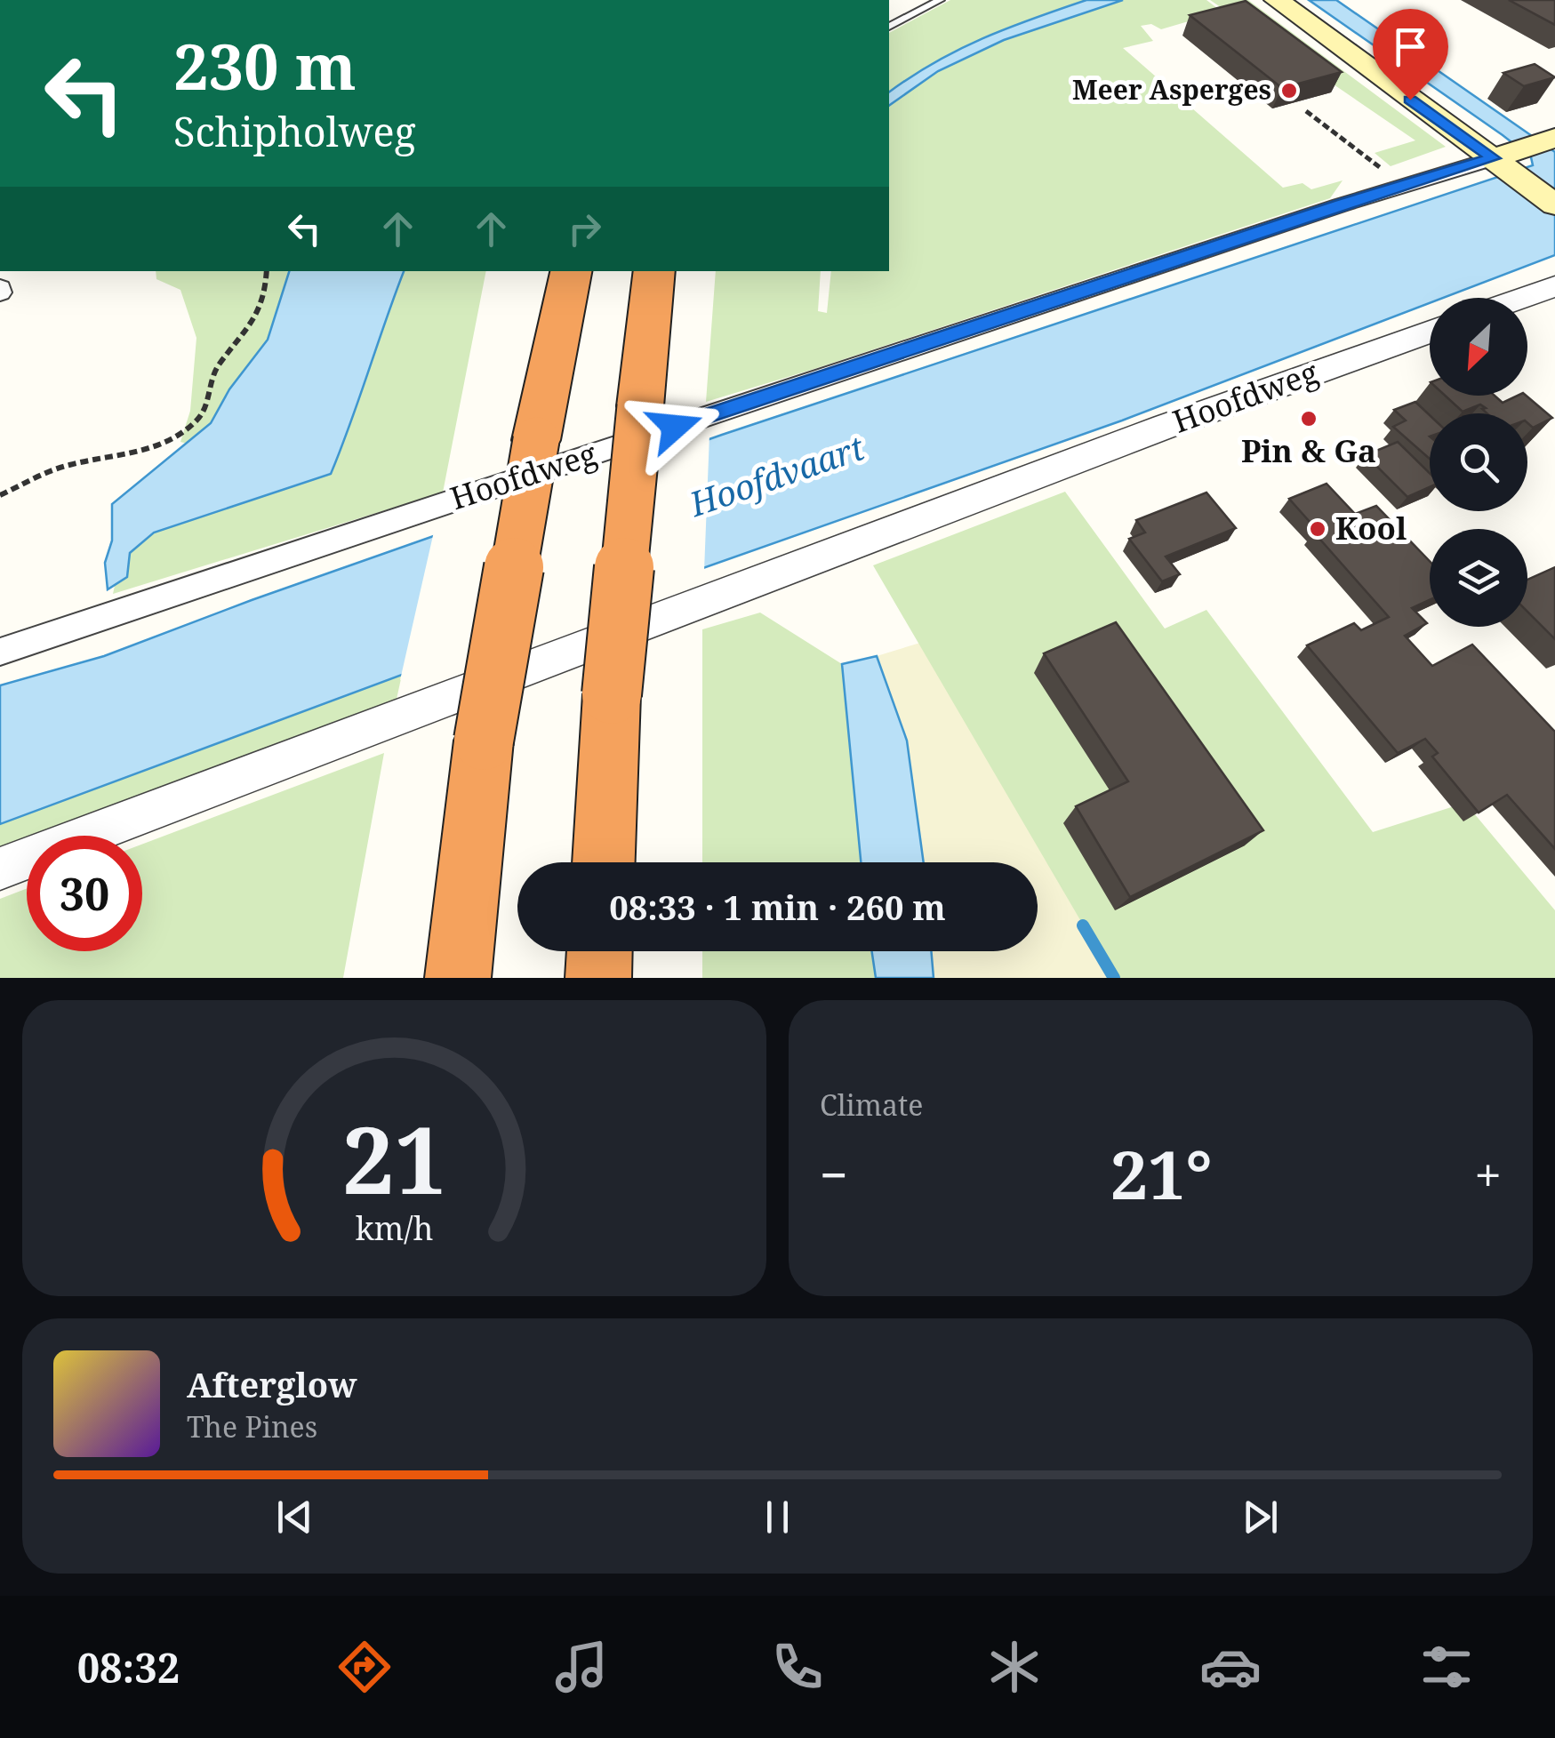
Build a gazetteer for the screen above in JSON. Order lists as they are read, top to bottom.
{
  "streets": {
    "main road": ["Hoofdweg"]
  },
  "water": ["Hoofdvaart"],
  "places": ["Meer Asperges", "Pin & Ga", "Kool"],
  "north": "bottom left",
  "page": {
    "turn": ["230 m", "Schipholweg"],
    "limit": "30",
    "trip": "08:33 · 1 min · 260 m",
    "tile": "Climate",
    "heat": ["−", "21°", "+"],
    "song": ["Afterglow", "The Pines"],
    "tabs": "08:32",
    "gauge": ["21", "km/h"]
  }
}
